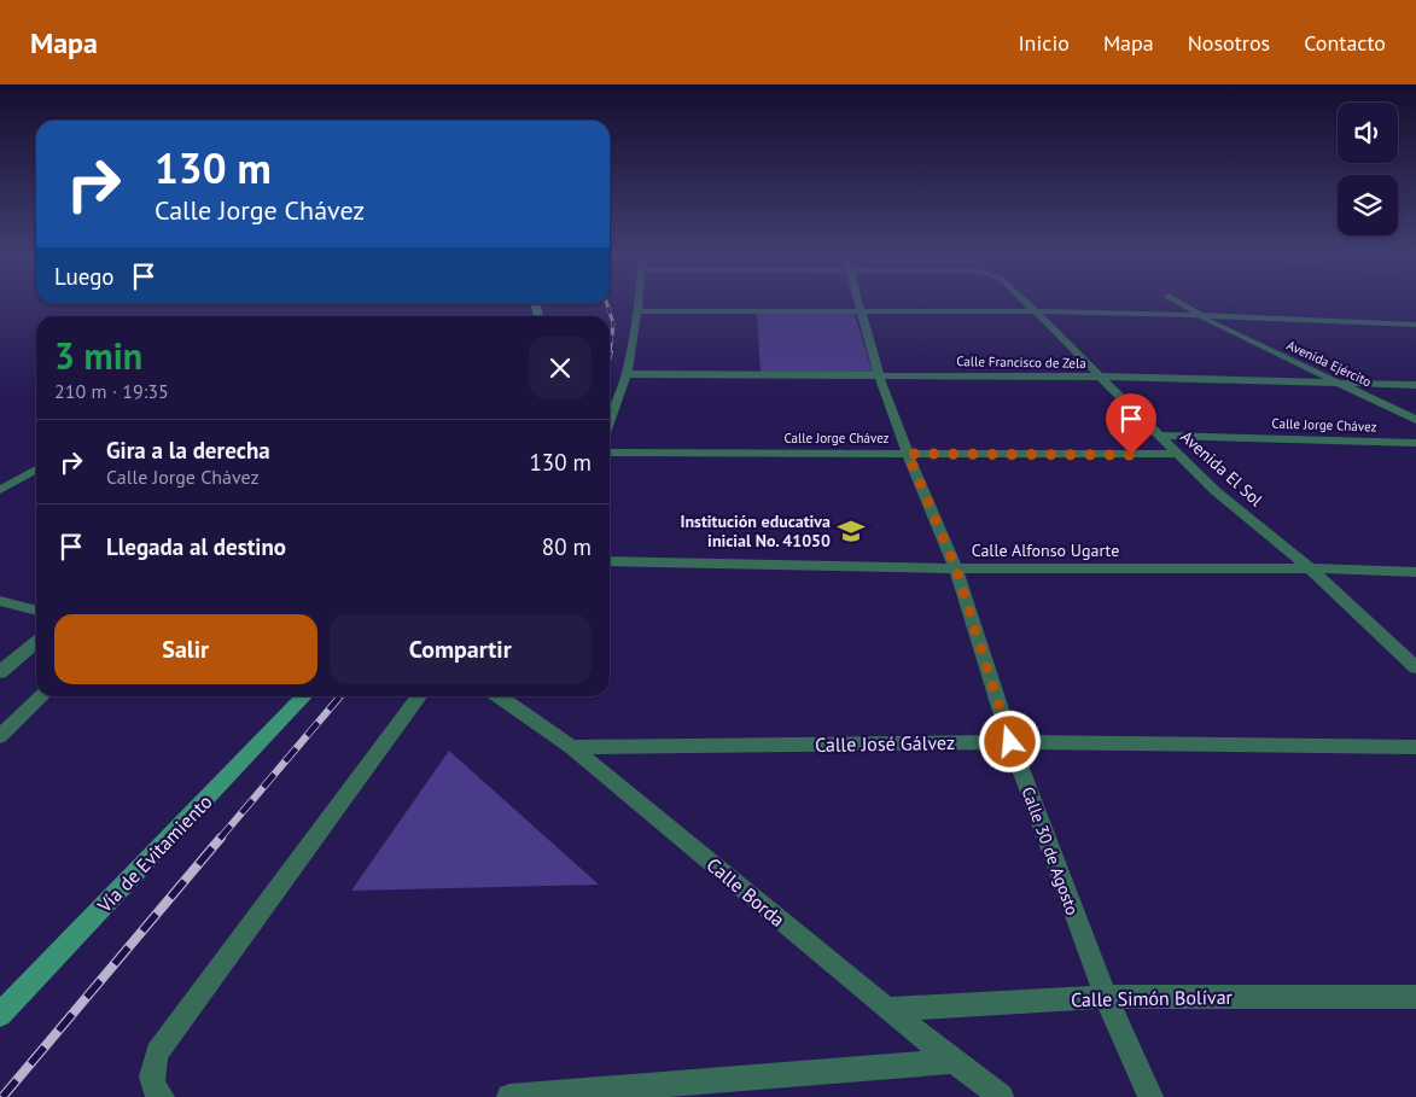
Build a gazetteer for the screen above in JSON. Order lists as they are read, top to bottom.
{
  "streets": {
    "main road": ["Vía de Evitamiento"],
    "street": [
      "Calle Francisco de Zela",
      "Avenida Ejército",
      "Calle Jorge Chávez",
      "Avenida El Sol",
      "Calle Alfonso Ugarte",
      "Calle José Gálvez",
      "Calle 30 de Agosto",
      "Calle Borda",
      "Calle Simón Bolívar"
    ]
  },
  "crossings": [
    ["Calle Francisco de Zela", "Avenida Ejército"],
    ["Calle Francisco de Zela", "Avenida El Sol"],
    ["Calle Francisco de Zela", "Calle 30 de Agosto"],
    ["Calle Jorge Chávez", "Avenida El Sol"],
    ["Calle Jorge Chávez", "Calle 30 de Agosto"],
    ["Avenida El Sol", "Calle Alfonso Ugarte"],
    ["Calle Alfonso Ugarte", "Calle 30 de Agosto"],
    ["Calle José Gálvez", "Calle 30 de Agosto"],
    ["Calle José Gálvez", "Calle Borda"],
    ["Calle 30 de Agosto", "Calle Simón Bolívar"],
    ["Calle Borda", "Calle Simón Bolívar"]
  ],
  "places": {
    "school or university": ["Institución educativa inicial No. 41050"]
  },
  "page": {
    "header": "Mapa",
    "nav": [
      "Inicio",
      "Mapa",
      "Nosotros",
      "Contacto"
    ],
    "turn": ["130 m", "Calle Jorge Chávez"],
    "then": "Luego",
    "heading": ["3 min", "210 m · 19:35"],
    "list": [
      {
        "name": "Gira a la derecha",
        "note": "Calle Jorge Chávez",
        "value": "130 m"
      },
      {
        "name": "Llegada al destino",
        "value": "80 m"
      }
    ],
    "buttons": ["Salir", "Compartir"]
  }
}
